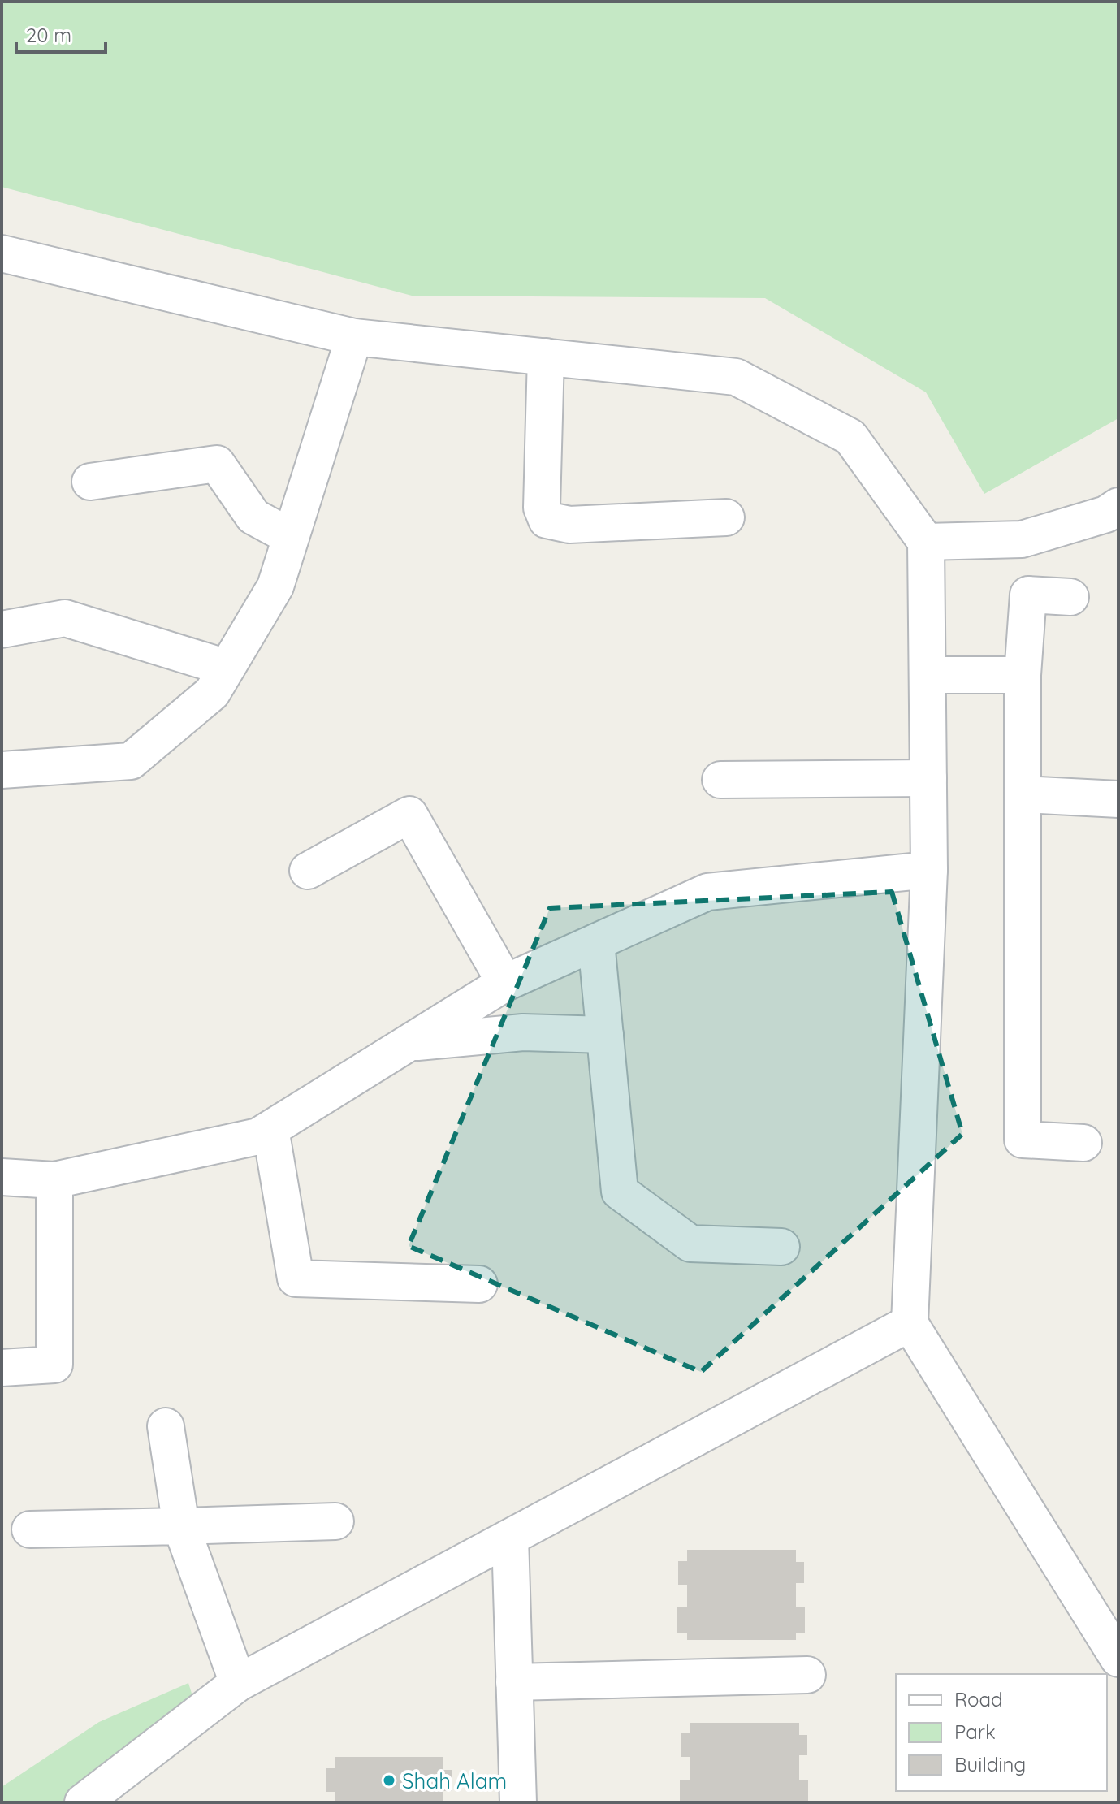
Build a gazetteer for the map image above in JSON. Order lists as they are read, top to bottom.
{
  "places": ["Shah Alam"],
  "legend": ["Road", "Park", "Building"],
  "scale_bar": "20 m"
}
